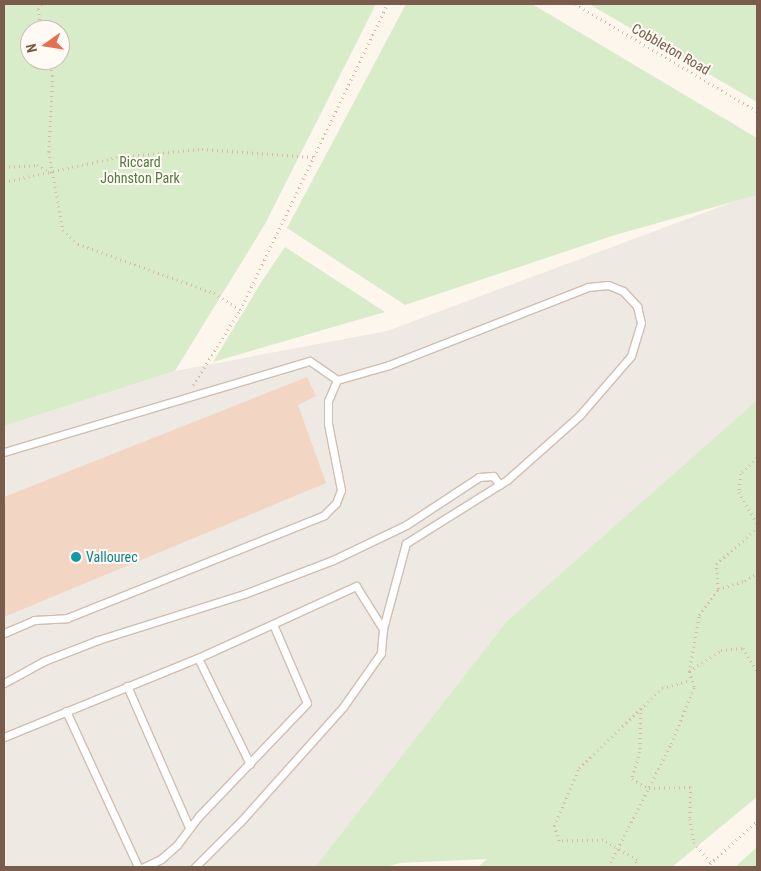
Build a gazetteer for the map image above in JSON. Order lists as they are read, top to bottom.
{
  "streets": {
    "path": ["Cobbleton Road"]
  },
  "parks": ["Riccard Johnston Park"],
  "places": ["Vallourec"],
  "north": "left"
}
